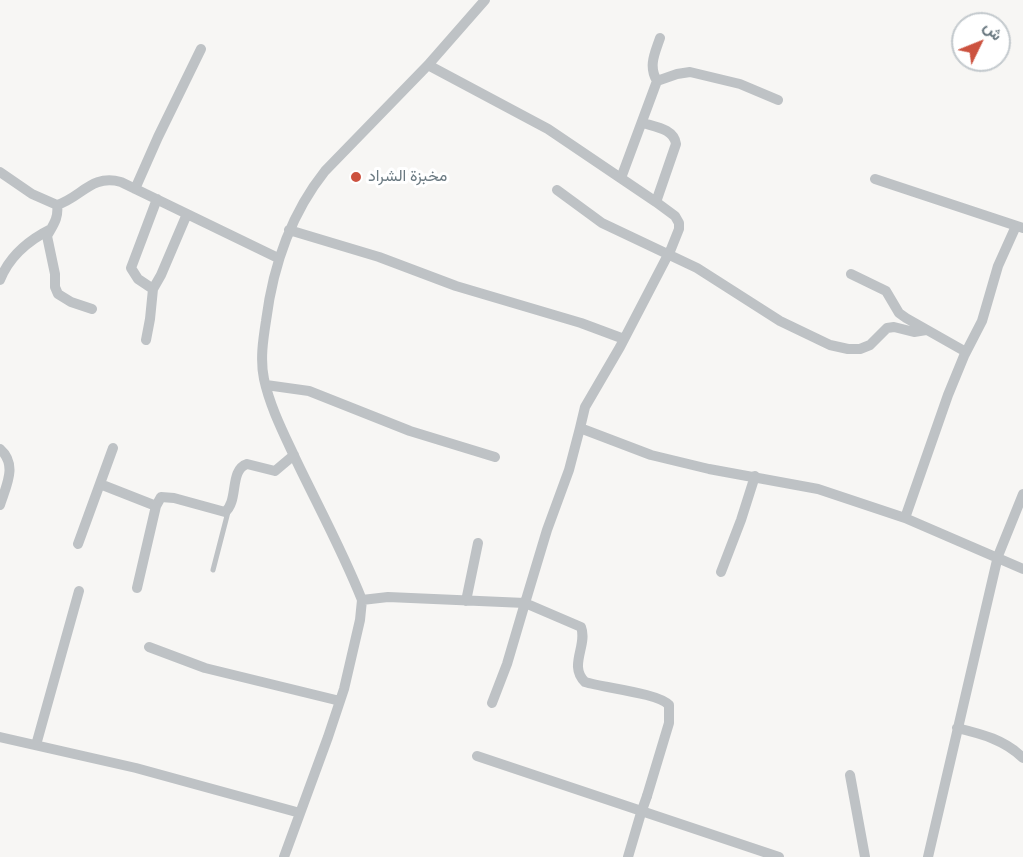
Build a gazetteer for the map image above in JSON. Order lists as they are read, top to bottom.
{
  "places": ["مخبزة الشراد"],
  "north": "top right"
}
